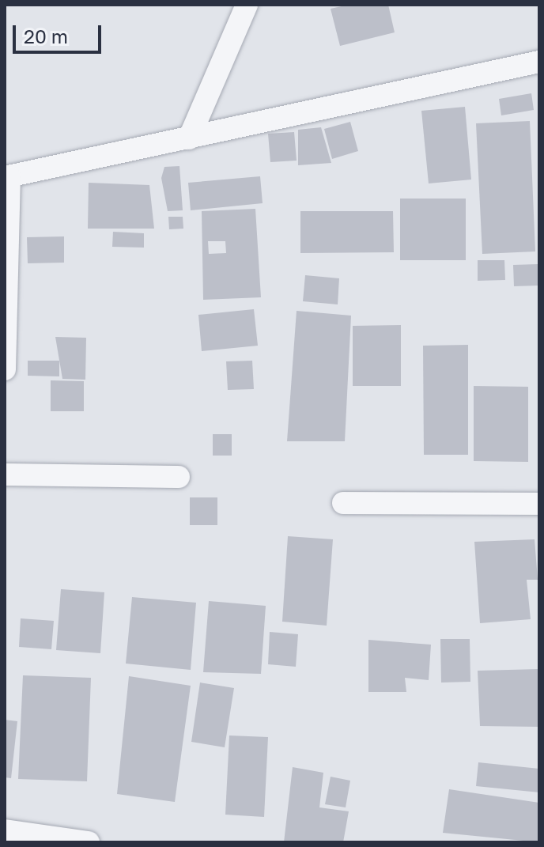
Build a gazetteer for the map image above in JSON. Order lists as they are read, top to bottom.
{
  "scale_bar": "20 m"
}
